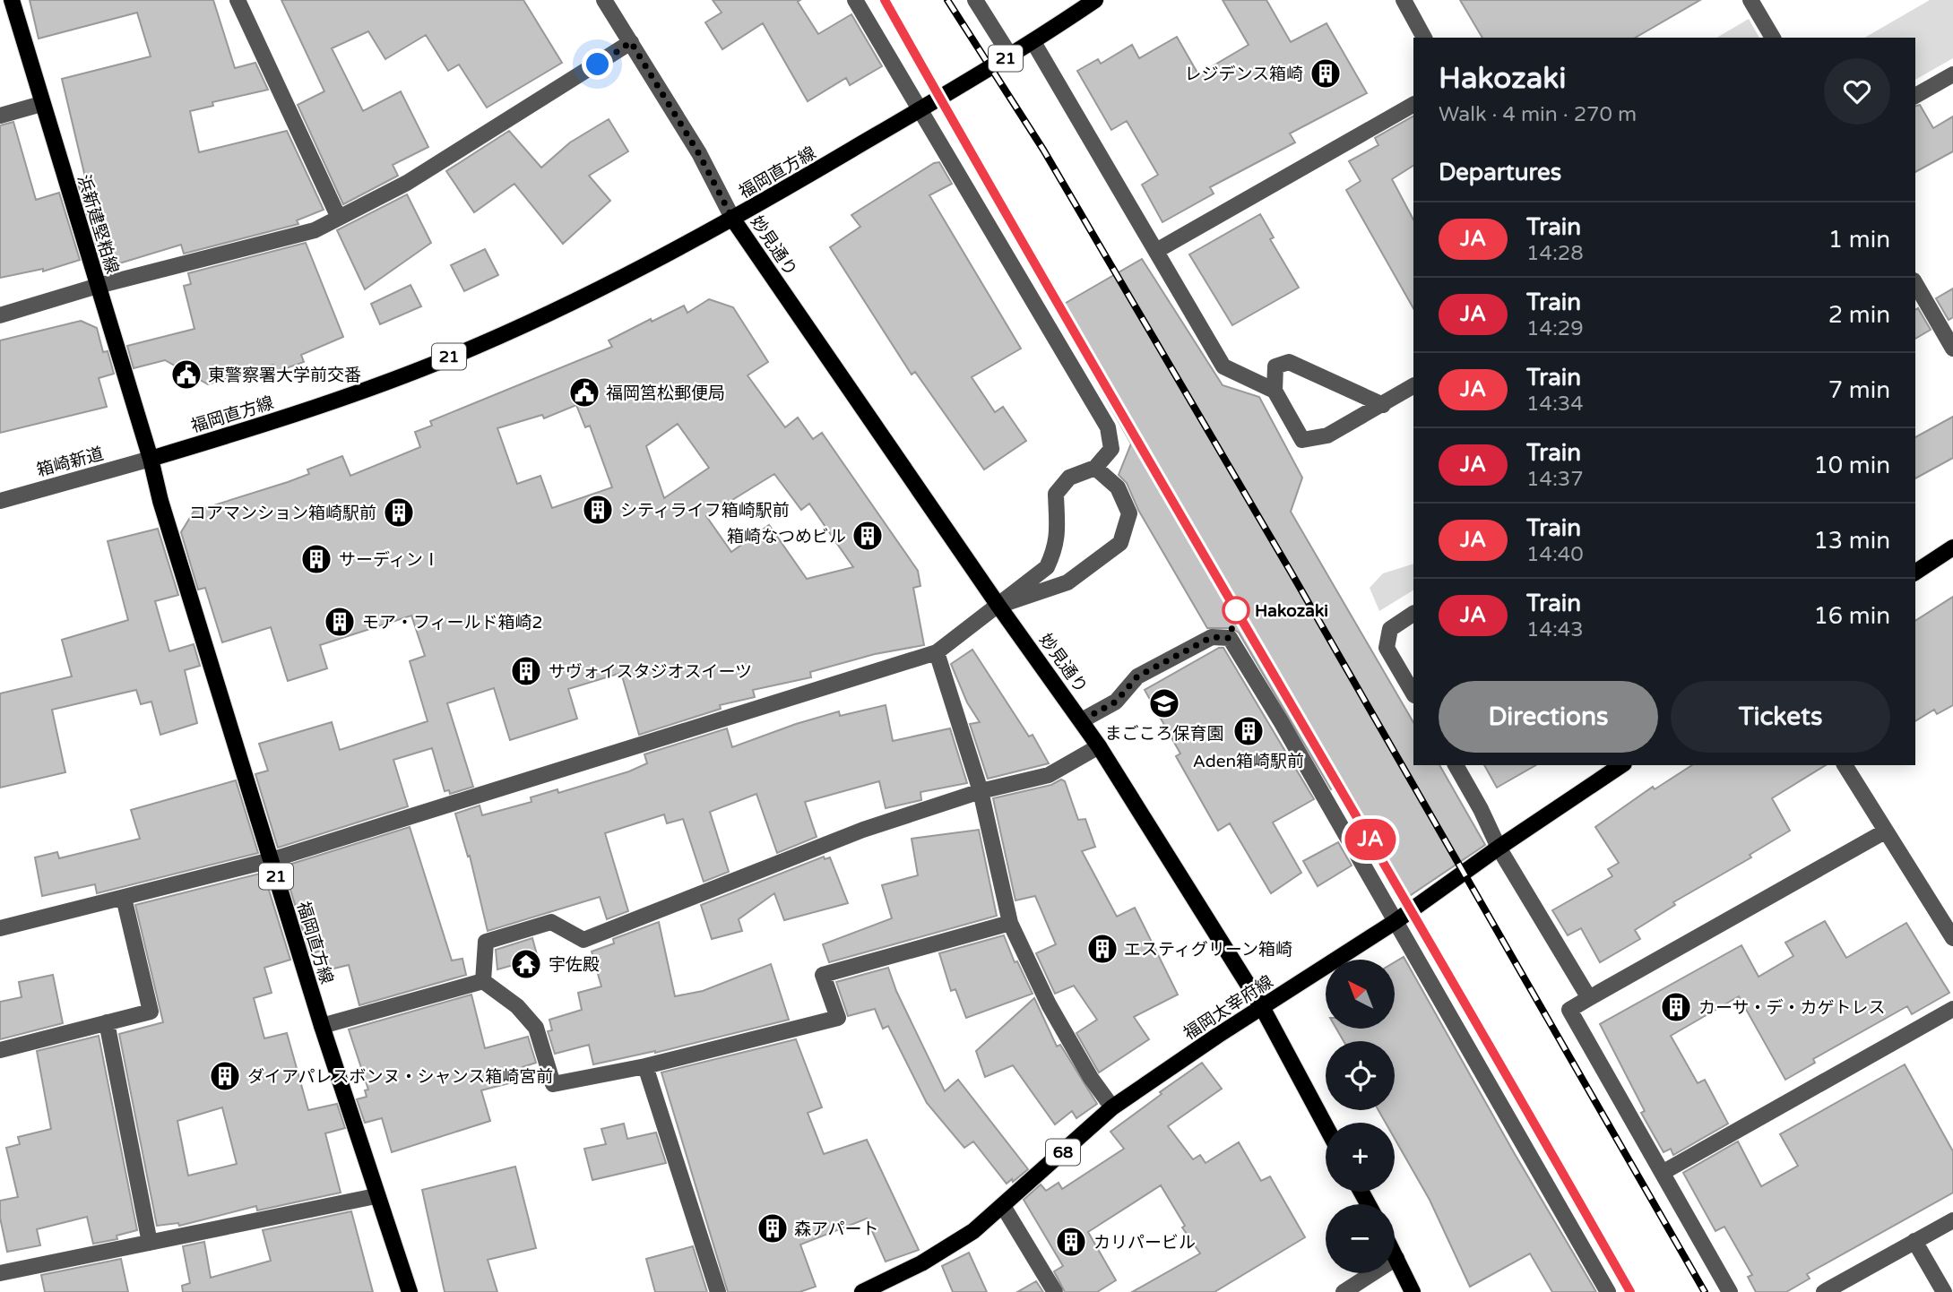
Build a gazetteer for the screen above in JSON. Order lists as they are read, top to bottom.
{
  "streets": {
    "main road": [
      "21",
      "福岡直方線",
      "浜新建堅粕線",
      "妙見通り",
      "福岡太宰府線",
      "68"
    ],
    "street": ["箱崎新道"]
  },
  "crossings": [
    ["福岡直方線", "浜新建堅粕線"],
    ["福岡直方線", "妙見通り"],
    ["福岡直方線", "箱崎新道"],
    ["浜新建堅粕線", "箱崎新道"],
    ["妙見通り", "福岡太宰府線"]
  ],
  "places": {
    "building": [
      "レジデンス箱崎",
      "シティライフ箱崎駅前",
      "コアマンション箱崎駅前",
      "箱崎なつめビル",
      "サーディンⅠ",
      "モア・フィールド箱崎2",
      "サヴォイスタジオスイーツ",
      "Aden箱崎駅前",
      "エスティグリーン箱崎",
      "カーサ・デ・カゲトレス",
      "ダイアパレスボンヌ・シャンス箱崎宮前",
      "森アパート",
      "カリパービル"
    ],
    "public building": ["東警察署大学前交番", "福岡筥松郵便局"],
    "other": ["Hakozaki"],
    "school or university": ["まごころ保育園"],
    "temple": ["宇佐殿"]
  },
  "north": "top left",
  "page": {
    "on_map": "JA",
    "heading": [
      ["Hakozaki", "Walk · 4 min · 270 m"],
      "Departures"
    ],
    "list": [
      {
        "mark": "JA",
        "name": "Train",
        "note": "14:28",
        "value": "1 min"
      },
      {
        "mark": "JA",
        "name": "Train",
        "note": "14:29",
        "value": "2 min"
      },
      {
        "mark": "JA",
        "name": "Train",
        "note": "14:34",
        "value": "7 min"
      },
      {
        "mark": "JA",
        "name": "Train",
        "note": "14:37",
        "value": "10 min"
      },
      {
        "mark": "JA",
        "name": "Train",
        "note": "14:40",
        "value": "13 min"
      },
      {
        "mark": "JA",
        "name": "Train",
        "note": "14:43",
        "value": "16 min"
      }
    ],
    "buttons": ["Directions", "Tickets"],
    "map_buttons": ["+", "−"]
  }
}
